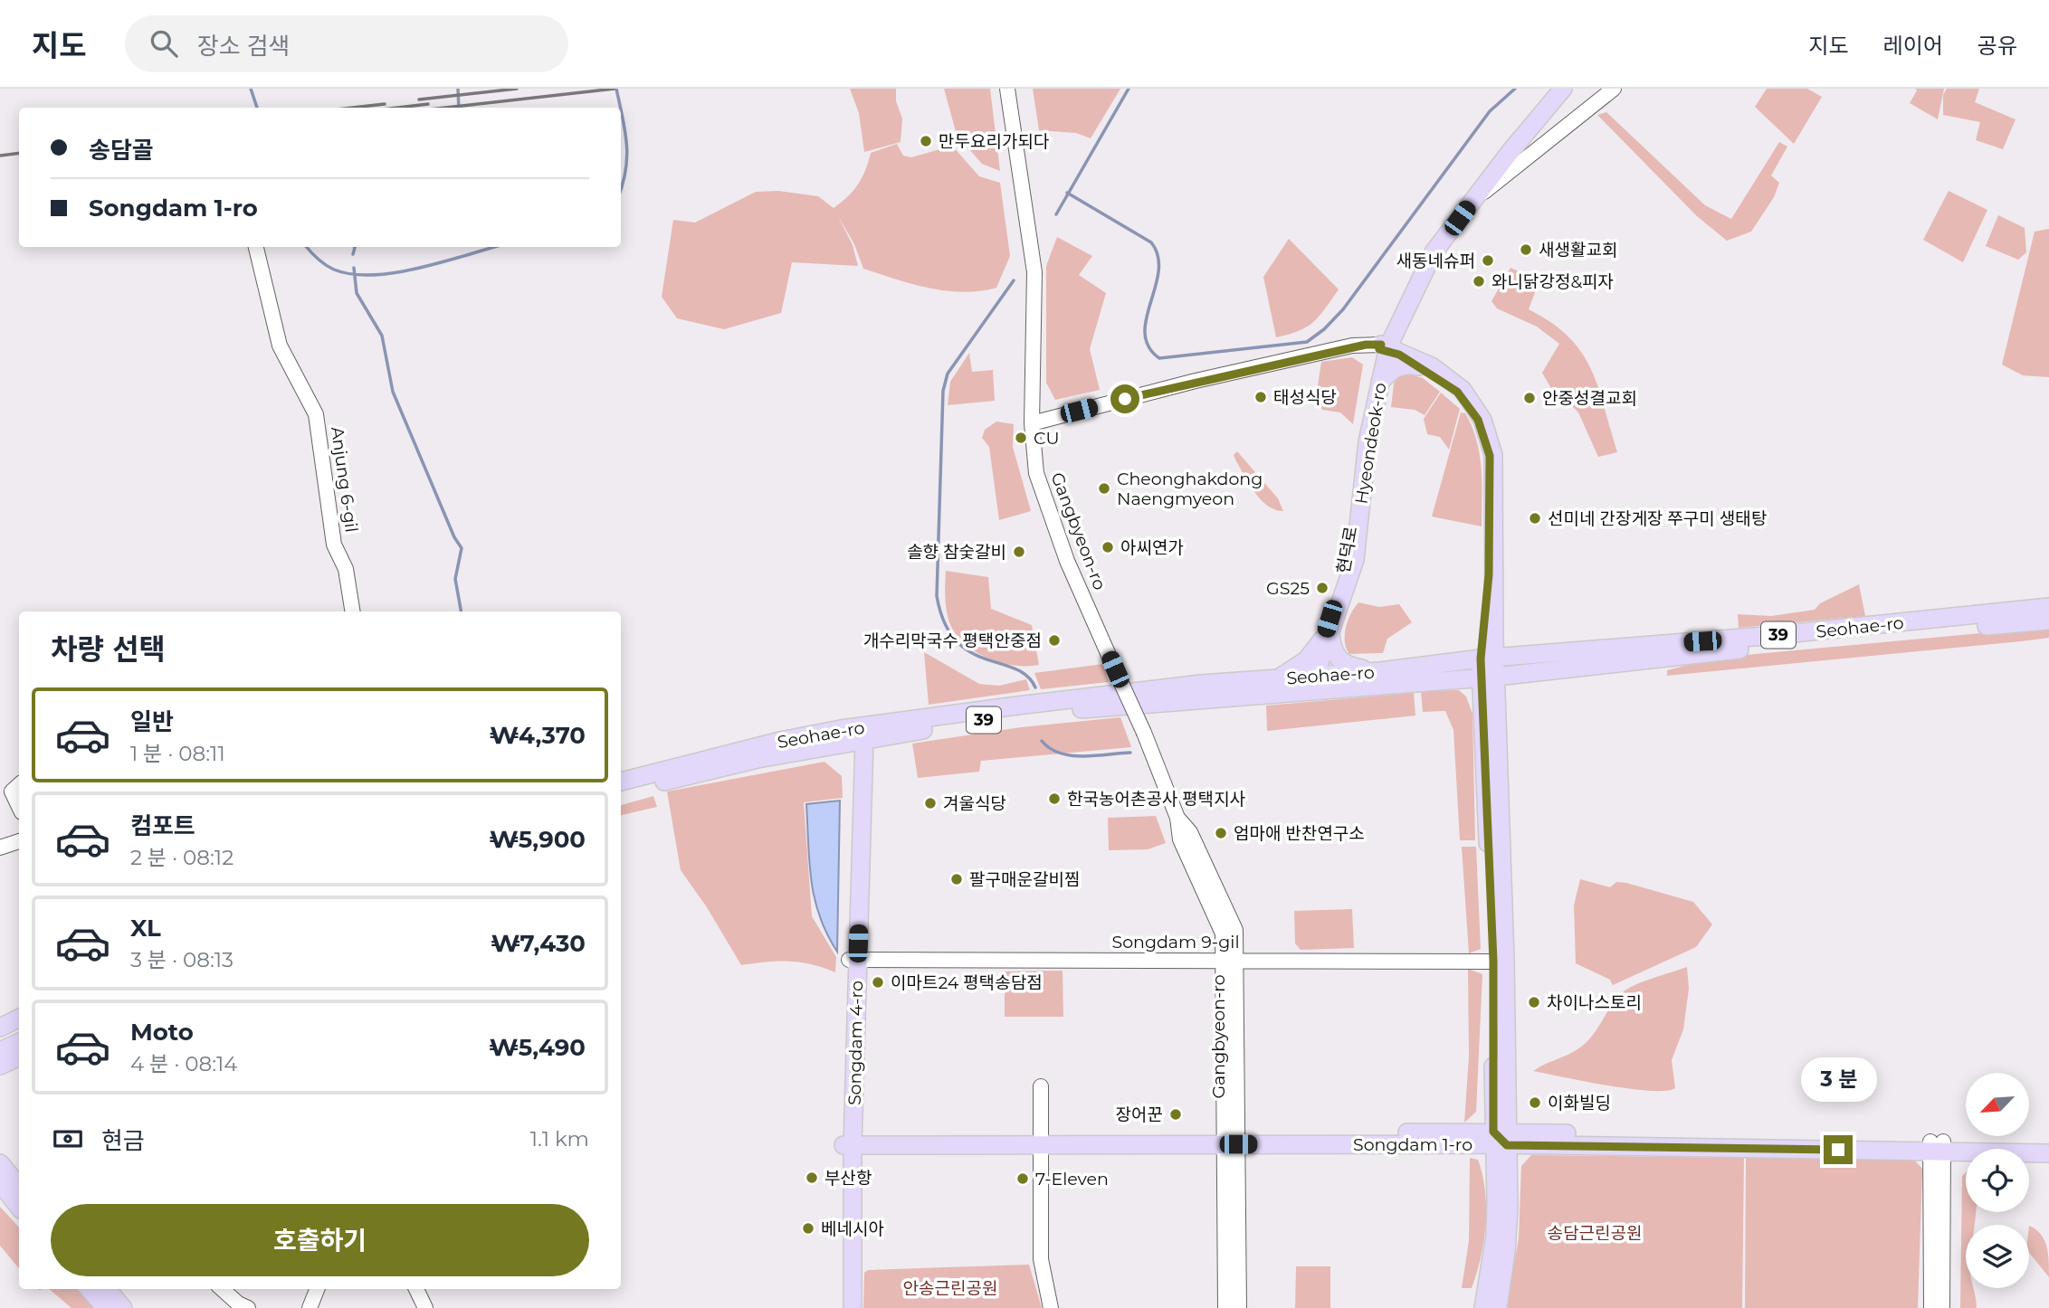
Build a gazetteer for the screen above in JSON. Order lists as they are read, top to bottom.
{
  "streets": {
    "main road": [
      "Hyeondeok-ro",
      "현덕로",
      "Seohae-ro",
      "39",
      "Songdam 4-ro",
      "Songdam 1-ro"
    ],
    "street": ["Anjung 6-gil", "Gangbyeon-ro", "Songdam 9-gil"]
  },
  "crossings": [
    ["Hyeondeok-ro", "현덕로"],
    ["Hyeondeok-ro", "Seohae-ro"],
    ["Gangbyeon-ro", "Songdam 9-gil"],
    ["Gangbyeon-ro", "Songdam 1-ro"],
    ["Seohae-ro", "Songdam 4-ro"],
    ["Songdam 9-gil", "Songdam 4-ro"],
    ["Songdam 4-ro", "Songdam 1-ro"]
  ],
  "parks": ["송담근린공원", "안송근린공원"],
  "places": [
    "만두요리가되다",
    "새생활교회",
    "새동네슈퍼",
    "와니닭강정&피자",
    "태성식당",
    "안중성결교회",
    "CU",
    "Cheonghakdong Naengmyeon",
    "선미네 간장게장 쭈구미 생태탕",
    "아씨연가",
    "솔향 참숯갈비",
    "GS25",
    "개수리막국수 평택안중점",
    "한국농어촌공사 평택지사",
    "겨울식당",
    "엄마애 반찬연구소",
    "팔구매운갈비찜",
    "이마트24 평택송담점",
    "차이나스토리",
    "이화빌딩",
    "장어꾼",
    "부산항",
    "7-Eleven",
    "베네시아"
  ],
  "north": "bottom left",
  "page": {
    "header": "지도",
    "search": "장소 검색",
    "nav": ["지도", "레이어", "공유"],
    "banner": ["송담골", "Songdam 1-ro"],
    "heading": "차량 선택",
    "list": [
      {
        "name": "일반",
        "note": "1 분 · 08:11",
        "value": "₩4,370"
      },
      {
        "name": "컴포트",
        "note": "2 분 · 08:12",
        "value": "₩5,900"
      },
      {
        "name": "XL",
        "note": "3 분 · 08:13",
        "value": "₩7,430"
      },
      {
        "name": "Moto",
        "note": "4 분 · 08:14",
        "value": "₩5,490"
      }
    ],
    "bubble": "3 분",
    "pay": ["현금", "1.1 km"],
    "buttons": "호출하기"
  }
}
